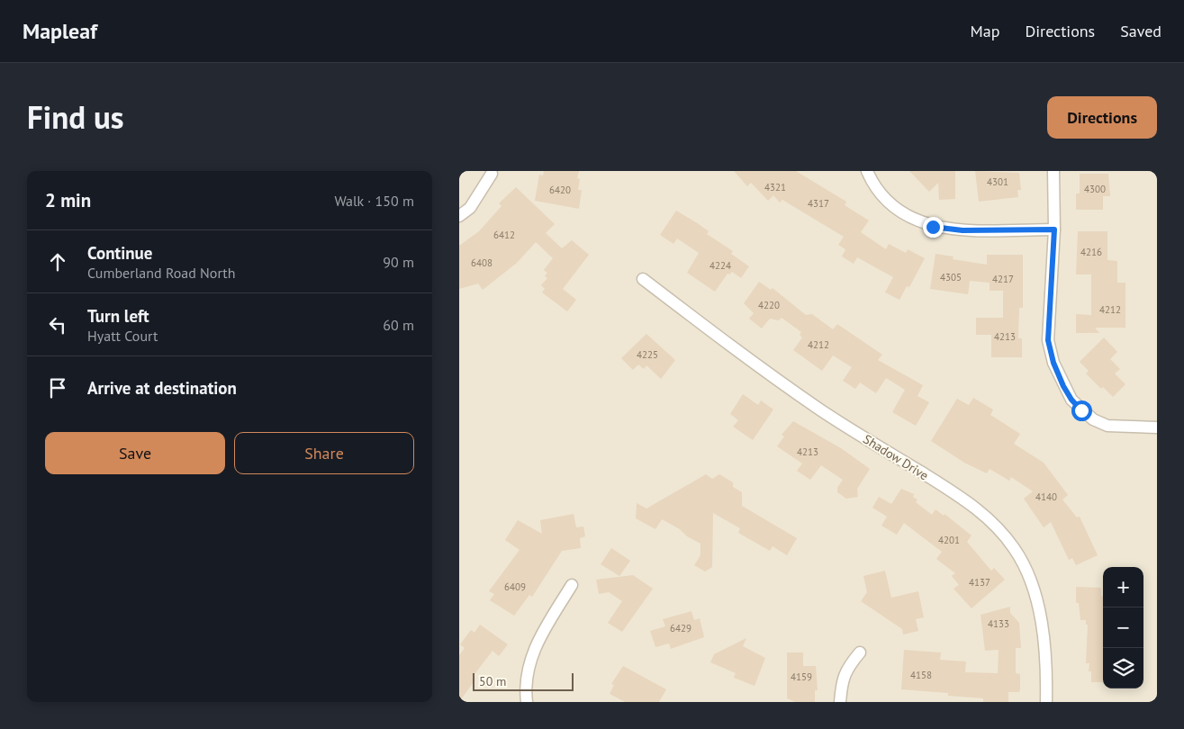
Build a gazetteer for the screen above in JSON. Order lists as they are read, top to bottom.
{
  "streets": {
    "street": ["Shadow Drive"]
  },
  "house_numbers": [
    "4301",
    "4321",
    "4300",
    "6420",
    "4317",
    "6412",
    "4216",
    "6408",
    "4224",
    "4305",
    "4217",
    "4220",
    "4212",
    "4213",
    "4212",
    "4225",
    "4213",
    "4140",
    "4201",
    "4137",
    "6409",
    "4133",
    "6429",
    "4158",
    "4159"
  ],
  "scale_bar": "50 m",
  "page": {
    "header": "Mapleaf",
    "nav": ["Map", "Directions", "Saved"],
    "title": "Find us",
    "buttons": [
      "Directions",
      ["Save", "Share"]
    ],
    "heading": ["2 min", "Walk · 150 m"],
    "list": [
      ["Continue", "Cumberland Road North", "90 m"],
      ["Turn left", "Hyatt Court", "60 m"],
      "Arrive at destination"
    ],
    "map_buttons": ["+", "−"],
    "scale": "50 m"
  }
}
